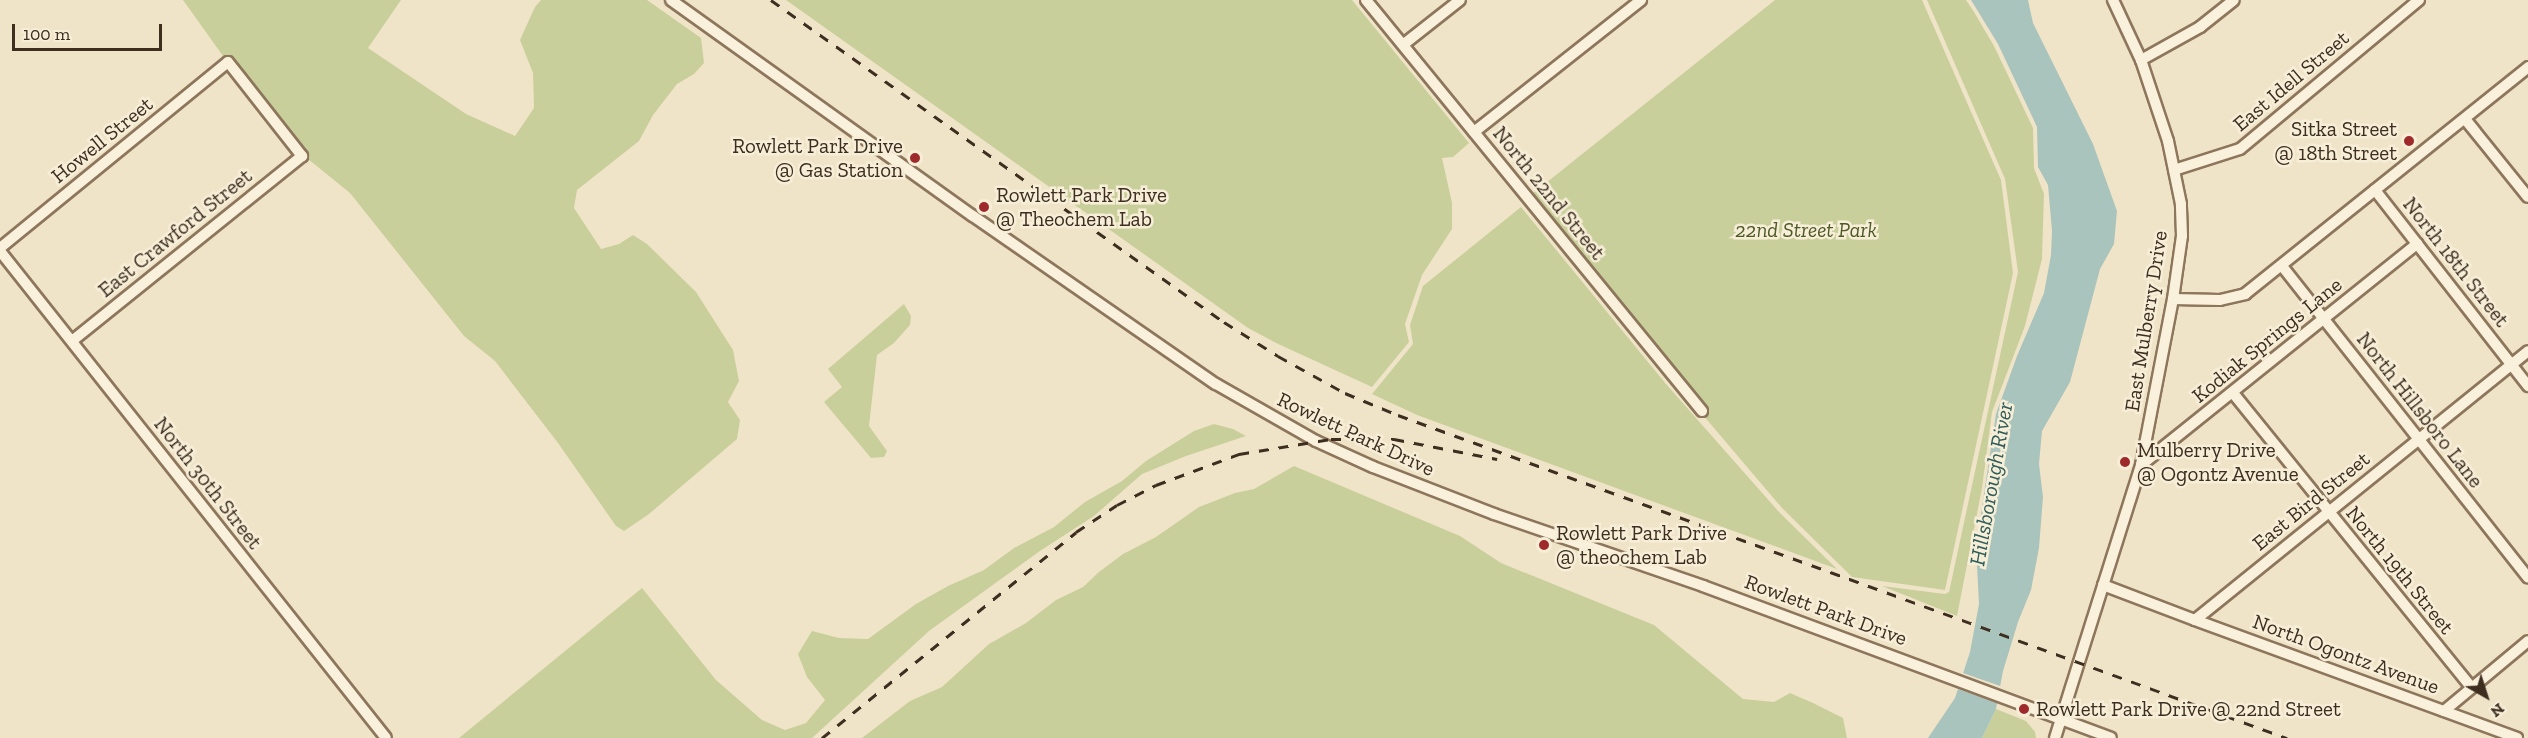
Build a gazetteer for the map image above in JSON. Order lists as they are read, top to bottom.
{
  "streets": {
    "street": [
      "East Idell Street",
      "Howell Street",
      "North 22nd Street",
      "East Crawford Street",
      "North 18th Street",
      "East Mulberry Drive",
      "Kodiak Springs Lane",
      "North Hillsboro Lane",
      "Rowlett Park Drive",
      "North 30th Street",
      "East Bird Street",
      "North 19th Street",
      "North Ogontz Avenue"
    ]
  },
  "crossings": [
    ["East Idell Street", "East Mulberry Drive"],
    ["Howell Street", "East Crawford Street"],
    ["Howell Street", "North 30th Street"],
    ["East Crawford Street", "North 30th Street"],
    ["North 18th Street", "Kodiak Springs Lane"],
    ["North 18th Street", "East Bird Street"],
    ["East Mulberry Drive", "Kodiak Springs Lane"],
    ["East Mulberry Drive", "Rowlett Park Drive"],
    ["Kodiak Springs Lane", "North Hillsboro Lane"],
    ["Kodiak Springs Lane", "North 19th Street"],
    ["North Hillsboro Lane", "East Bird Street"],
    ["East Bird Street", "North 19th Street"],
    ["East Bird Street", "North Ogontz Avenue"]
  ],
  "water": ["Hillsborough River"],
  "parks": ["22nd Street Park"],
  "places": [
    "Sitka Street @ 18th Street",
    "Rowlett Park Drive @ Gas Station",
    "Rowlett Park Drive @ Theochem Lab",
    "Mulberry Drive @ Ogontz Avenue",
    "Rowlett Park Drive @ theochem Lab",
    "Rowlett Park Drive @ 22nd Street"
  ],
  "scale_bar": "100 m",
  "north": "bottom right"
}
